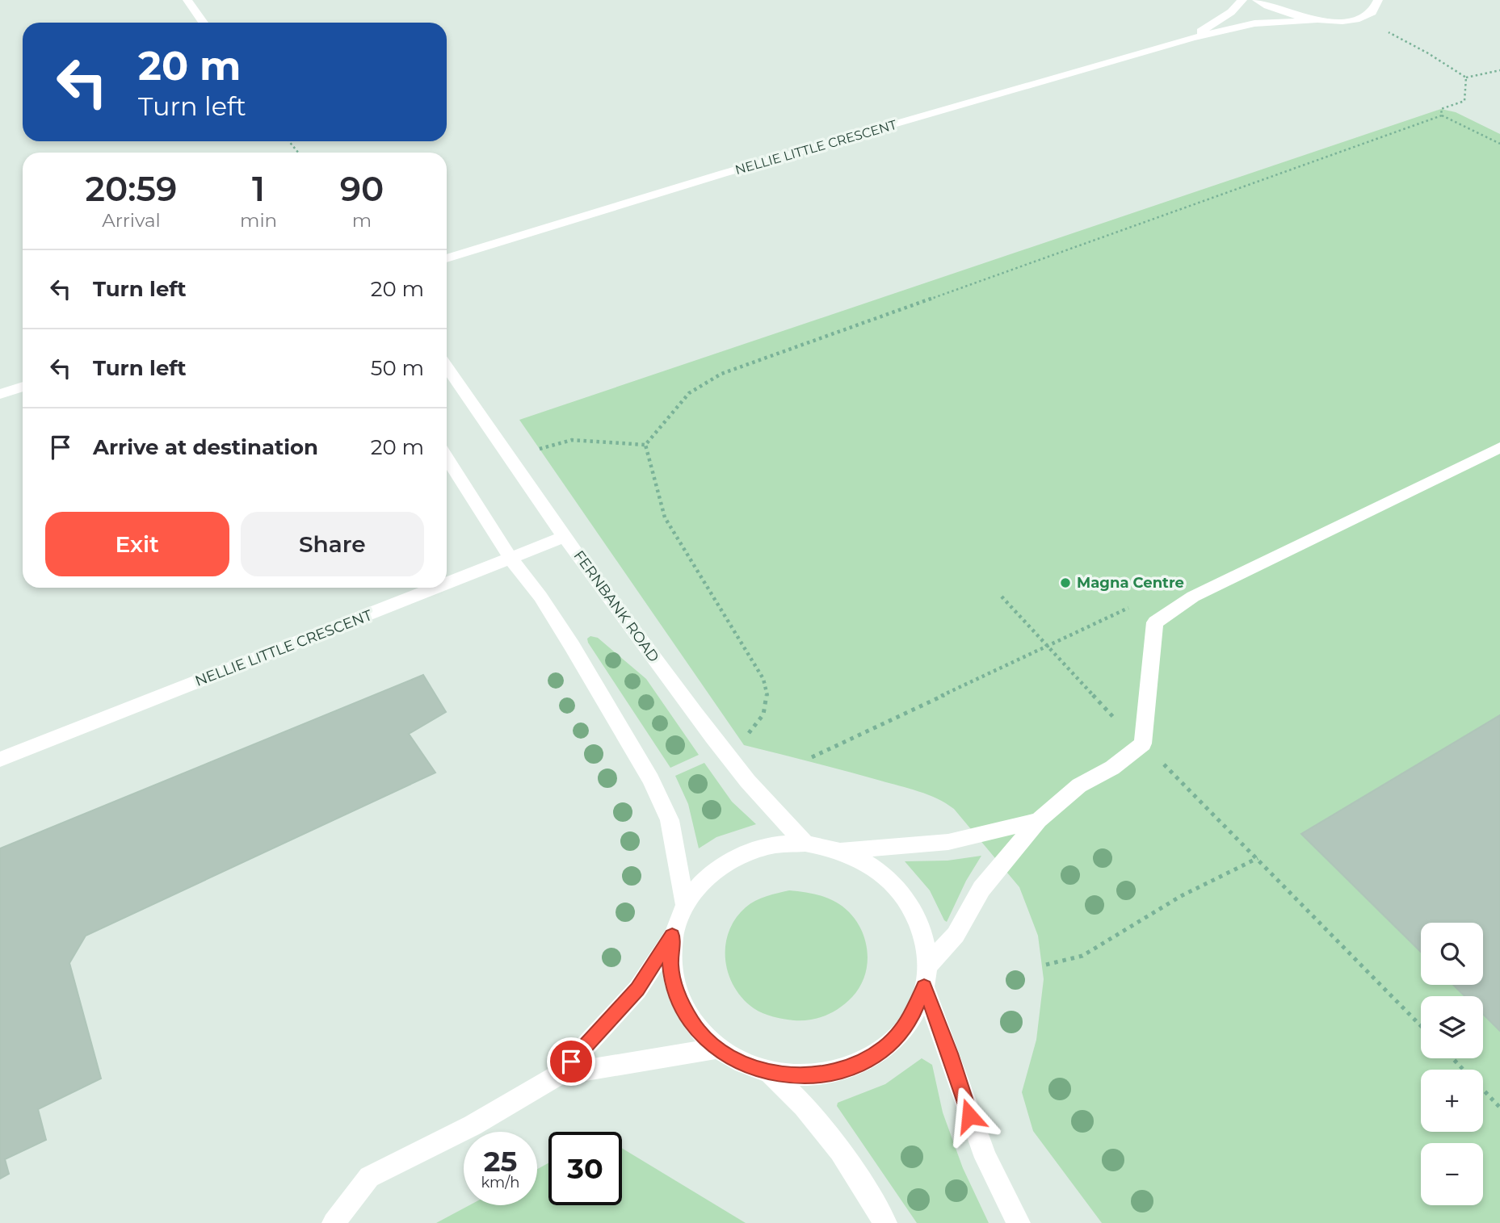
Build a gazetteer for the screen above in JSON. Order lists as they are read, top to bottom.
{
  "streets": {
    "street": ["NELLIE LITTLE CRESCENT", "FERNBANK ROAD"]
  },
  "crossings": [
    ["NELLIE LITTLE CRESCENT", "FERNBANK ROAD"]
  ],
  "places": ["Magna Centre"],
  "page": {
    "turn": ["20 m", "Turn left"],
    "eta": [
      "20:59",
      "Arrival",
      "1",
      "min",
      "90",
      "m"
    ],
    "list": [
      {
        "name": "Turn left",
        "value": "20 m"
      },
      {
        "name": "Turn left",
        "value": "50 m"
      },
      {
        "name": "Arrive at destination",
        "value": "20 m"
      }
    ],
    "buttons": ["Exit", "Share"],
    "map_buttons": ["+", "−"],
    "speed": "25 km/h",
    "limit": "30"
  }
}
